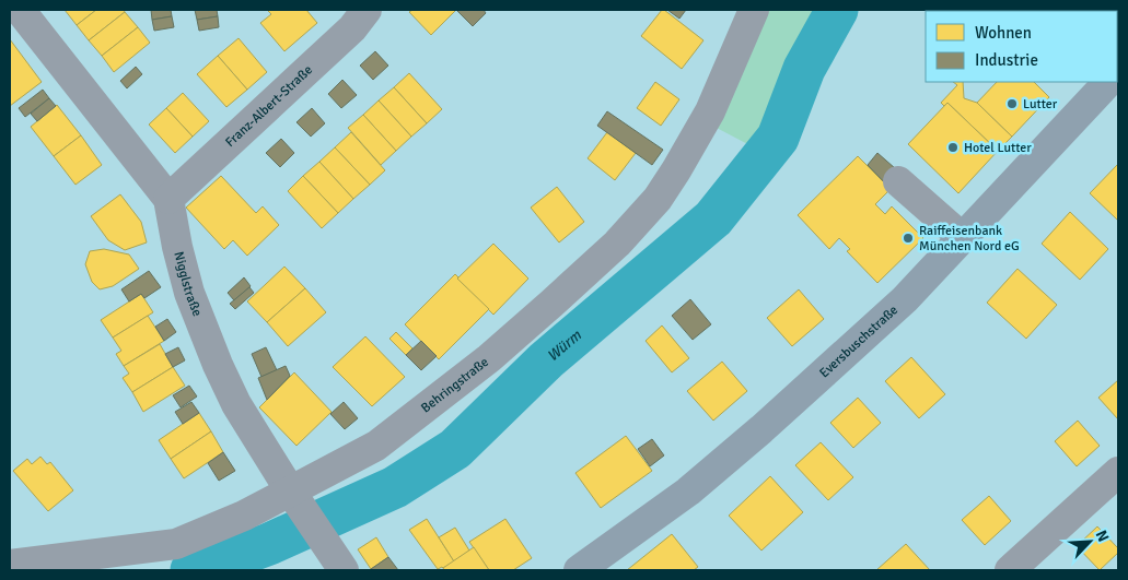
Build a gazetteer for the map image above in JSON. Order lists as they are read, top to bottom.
{
  "streets": {
    "main road": ["Eversbuschstraße"],
    "street": ["Franz-Albert-Straße", "Nigglstraße", "Behringstraße"]
  },
  "crossings": [
    ["Franz-Albert-Straße", "Nigglstraße"],
    ["Nigglstraße", "Behringstraße"]
  ],
  "water": ["Würm"],
  "places": ["Lutter", "Hotel Lutter", "Raiffeisenbank München Nord eG"],
  "legend": ["Wohnen", "Industrie"],
  "north": "top right"
}
